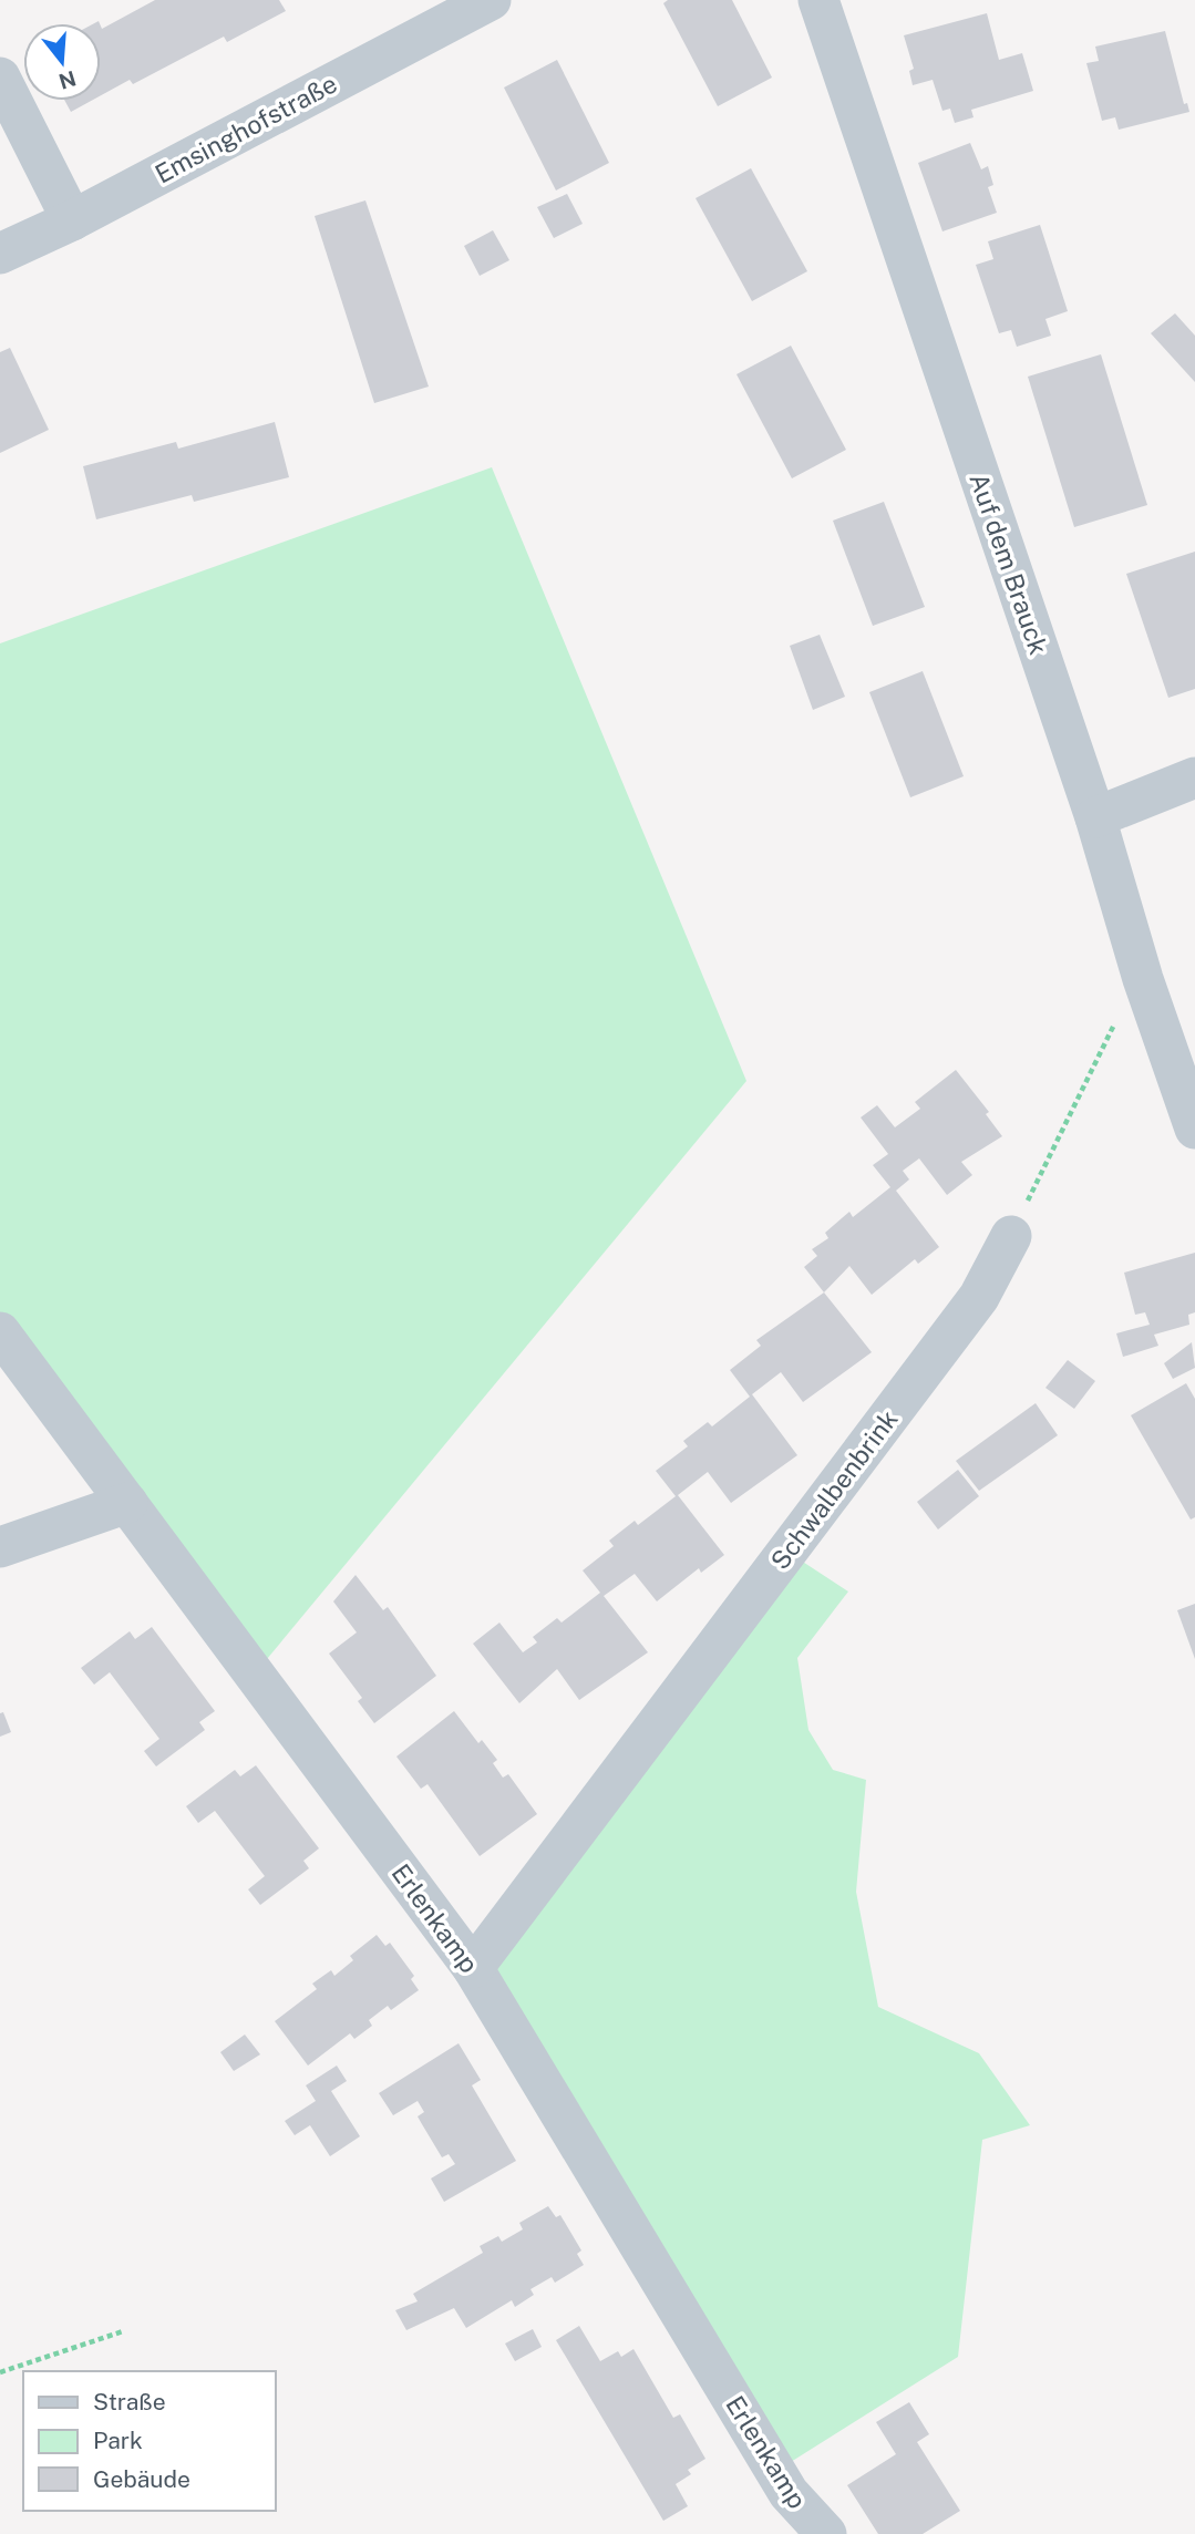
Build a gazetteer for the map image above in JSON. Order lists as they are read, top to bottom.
{
  "streets": {
    "street": [
      "Emsinghofstraße",
      "Auf dem Brauck",
      "Schwalbenbrink",
      "Erlenkamp"
    ]
  },
  "crossings": [
    ["Schwalbenbrink", "Erlenkamp"]
  ],
  "legend": ["Straße", "Park", "Gebäude"],
  "north": "bottom"
}
